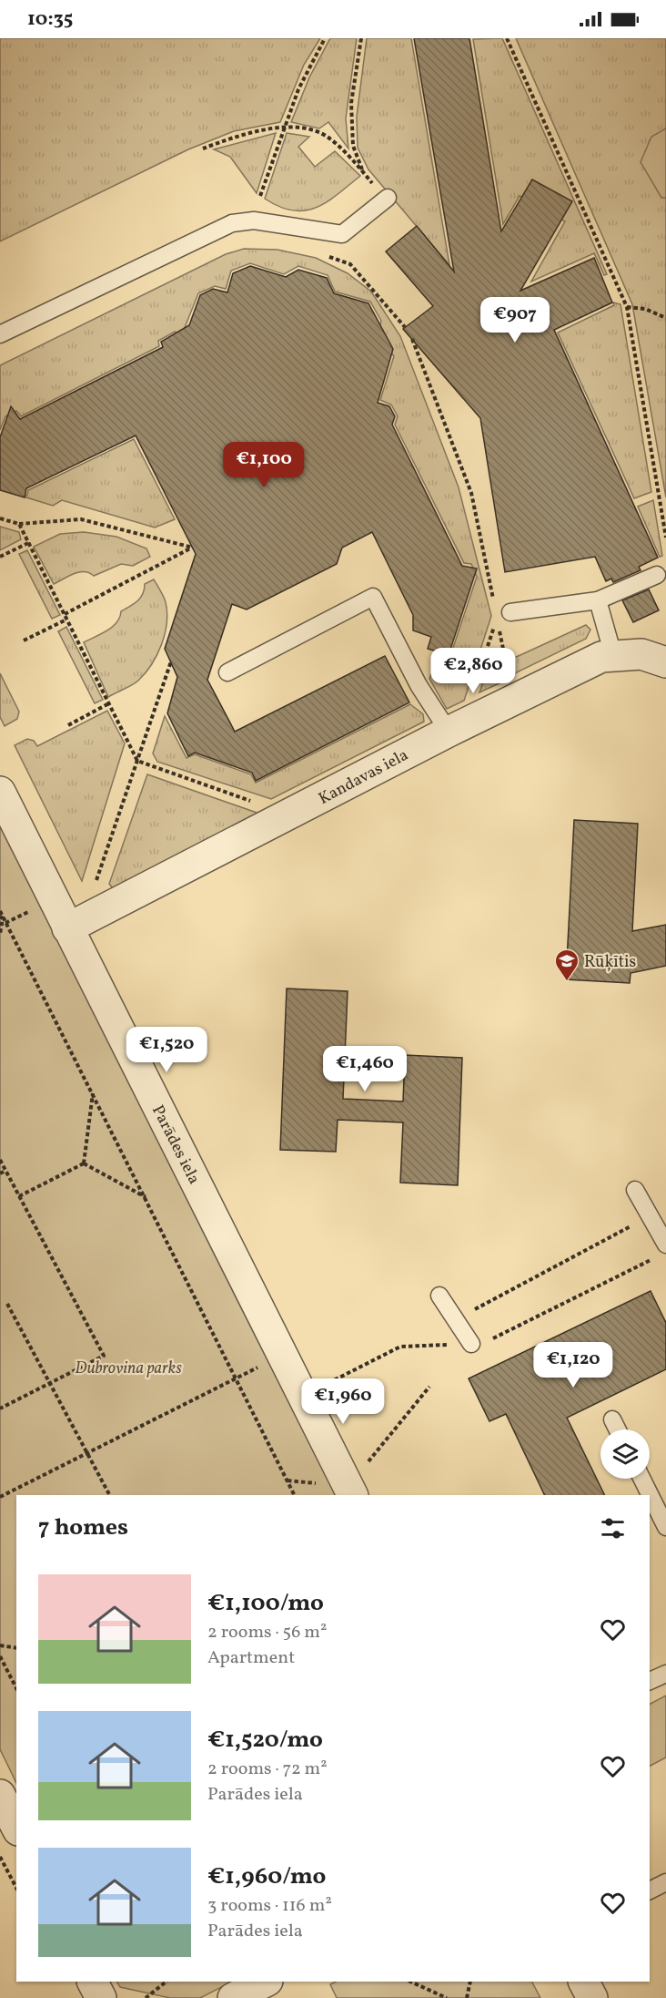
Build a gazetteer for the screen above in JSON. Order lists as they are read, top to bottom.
{
  "streets": {
    "street": ["Kandavas iela", "Parādes iela"]
  },
  "crossings": [
    ["Kandavas iela", "Parādes iela"]
  ],
  "parks": ["Dubrovina parks"],
  "places": {
    "school or university": ["Rūķītis"]
  },
  "page": {
    "status": "10:35",
    "price": [
      "€907",
      "€1,100",
      "€2,860",
      "€1,520",
      "€1,460",
      "€1,120",
      "€1,960"
    ],
    "heading": "7 homes",
    "list": [
      {
        "name": "€1,100/mo",
        "note": "2 rooms · 56 m² · Apartment"
      },
      {
        "name": "€1,520/mo",
        "note": "2 rooms · 72 m² · Parādes iela"
      },
      {
        "name": "€1,960/mo",
        "note": "3 rooms · 116 m² · Parādes iela"
      }
    ]
  }
}
